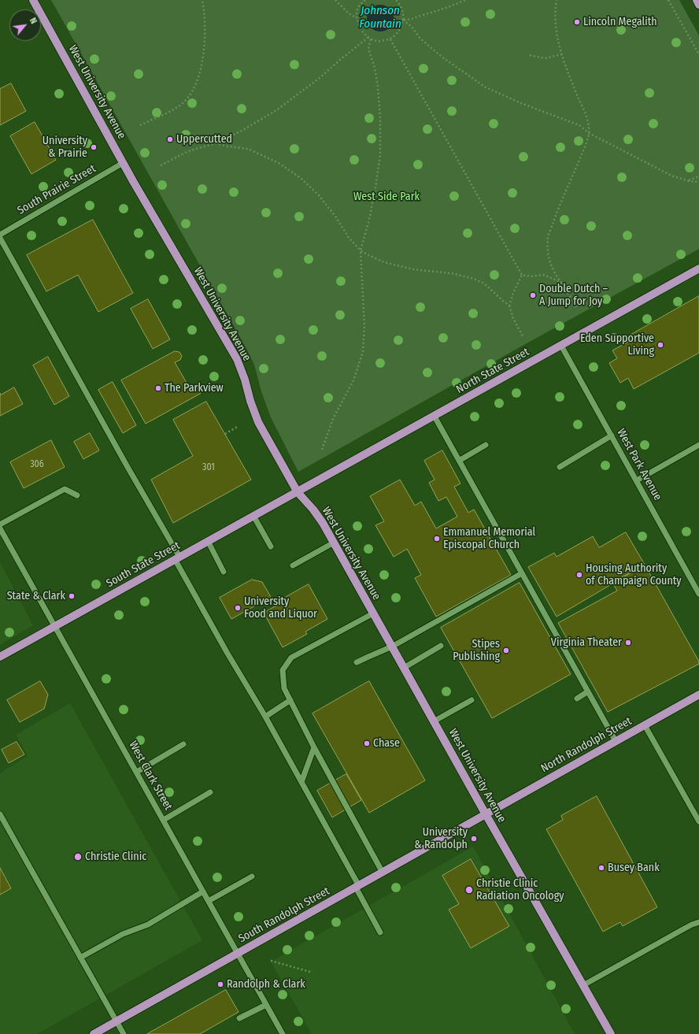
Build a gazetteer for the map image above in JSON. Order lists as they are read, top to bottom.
{
  "streets": {
    "main road": [
      "West University Avenue",
      "North State Street",
      "South State Street",
      "North Randolph Street",
      "South Randolph Street"
    ],
    "street": ["South Prairie Street", "West Park Avenue", "West Clark Street"]
  },
  "crossings": [
    ["West University Avenue", "South Prairie Street"],
    ["West University Avenue", "North State Street"],
    ["West University Avenue", "South State Street"],
    ["West University Avenue", "North Randolph Street"],
    ["West University Avenue", "South Randolph Street"],
    ["North State Street", "West Park Avenue"],
    ["North State Street", "South State Street"],
    ["South State Street", "West Clark Street"],
    ["North Randolph Street", "South Randolph Street"],
    ["West Clark Street", "South Randolph Street"]
  ],
  "water": ["Johnson Fountain"],
  "parks": ["West Side Park"],
  "places": [
    "Lincoln Megalith",
    "Uppercutted",
    "University & Prairie",
    "Double Dutch – A Jump for Joy",
    "Eden Supportive Living",
    "The Parkview",
    "Emmanuel Memorial Episcopal Church",
    "Housing Authority of Champaign County",
    "State & Clark",
    "University Food and Liquor",
    "Virginia Theater",
    "Stipes Publishing",
    "Chase",
    "University & Randolph",
    "Christie Clinic",
    "Busey Bank",
    "Christie Clinic Radiation Oncology",
    "Randolph & Clark"
  ],
  "house_numbers": ["306", "301"],
  "north": "top right"
}
